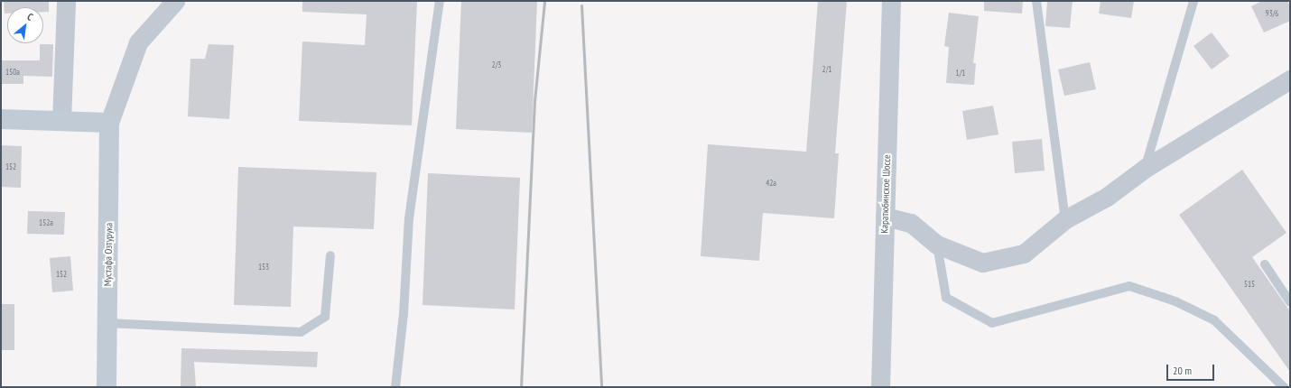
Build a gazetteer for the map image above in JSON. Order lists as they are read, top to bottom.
{
  "streets": {
    "street": ["Каратюбинское Шоссе", "Мустафа Озтурука"]
  },
  "house_numbers": [
    "93/6",
    "2/3",
    "2/1",
    "150а",
    "1/1",
    "152",
    "42а",
    "152а",
    "153",
    "152",
    "515"
  ],
  "scale_bar": "20 m",
  "north": "top right"
}
